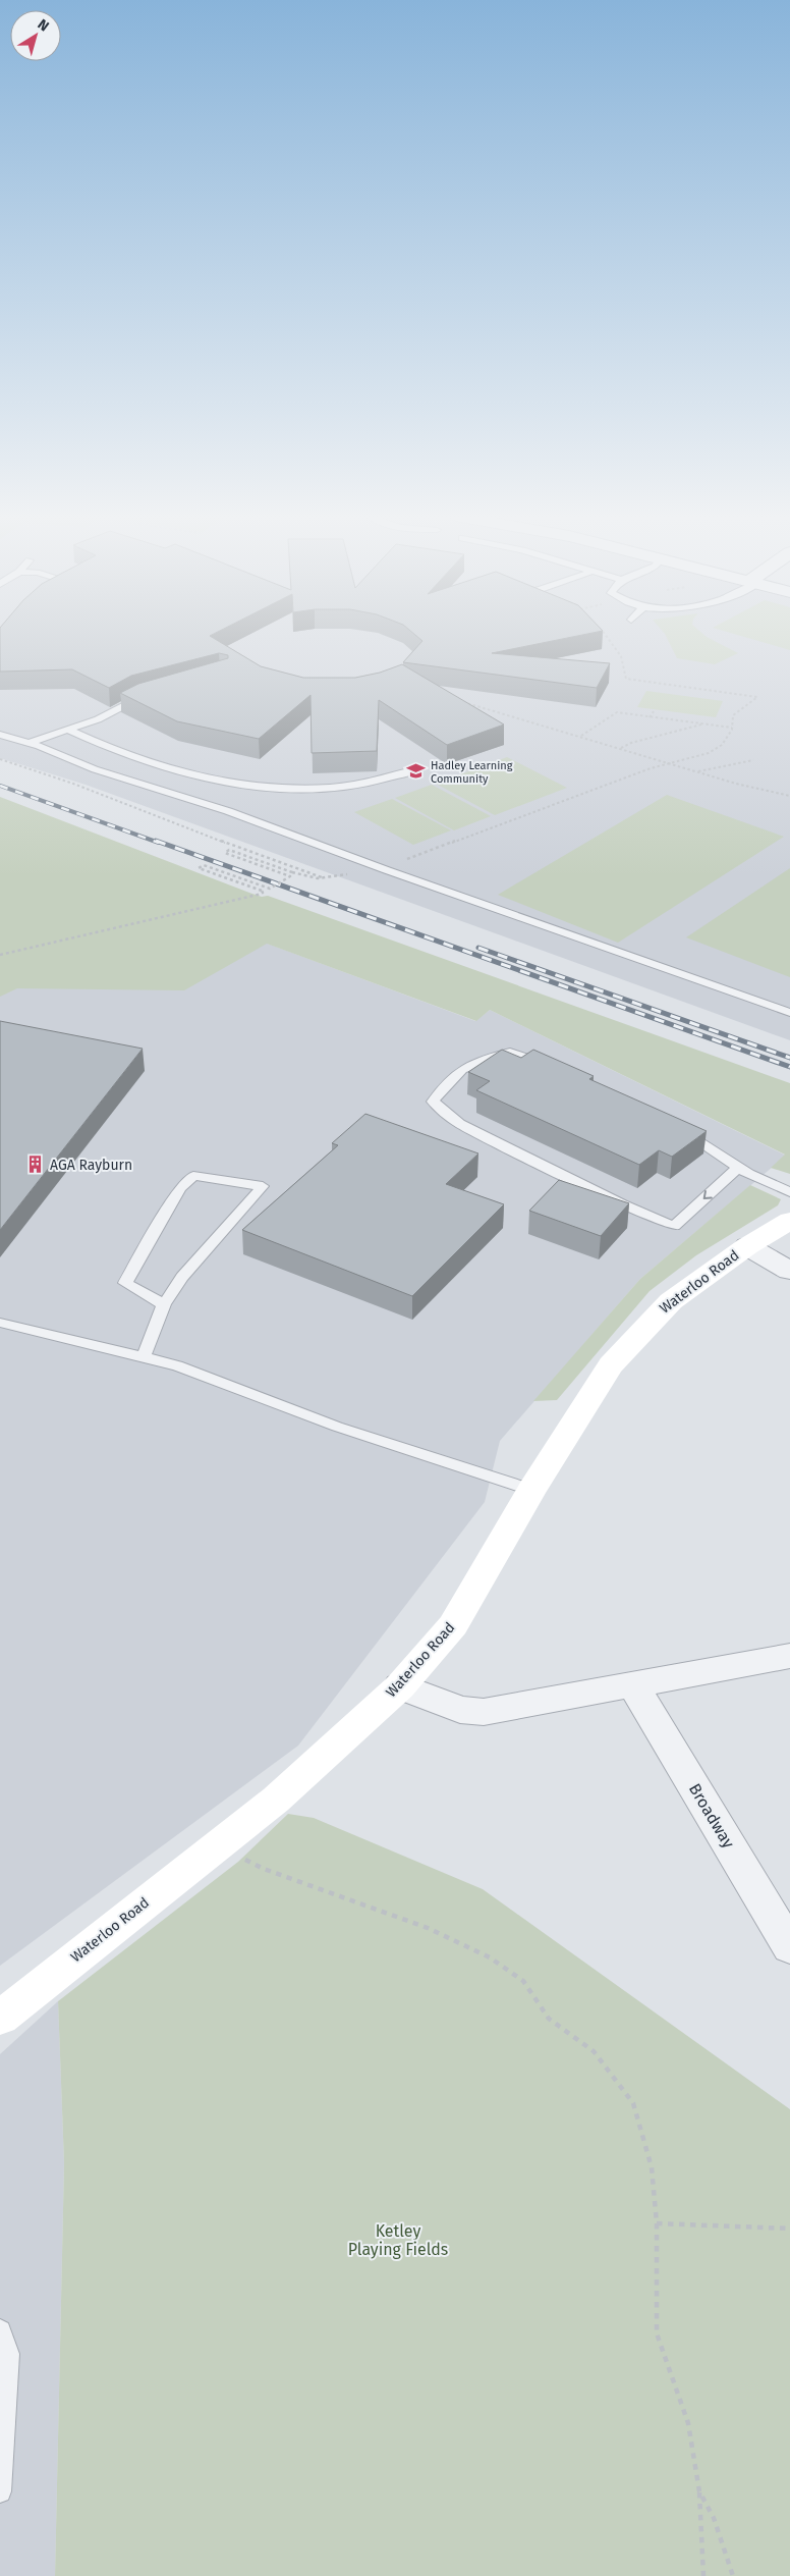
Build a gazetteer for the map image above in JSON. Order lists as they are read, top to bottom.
{
  "streets": {
    "street": ["Waterloo Road", "Broadway"]
  },
  "parks": ["Ketley Playing Fields"],
  "places": {
    "school or university": ["Hadley Learning Community"],
    "building": ["AGA Rayburn"]
  },
  "north": "top right"
}
